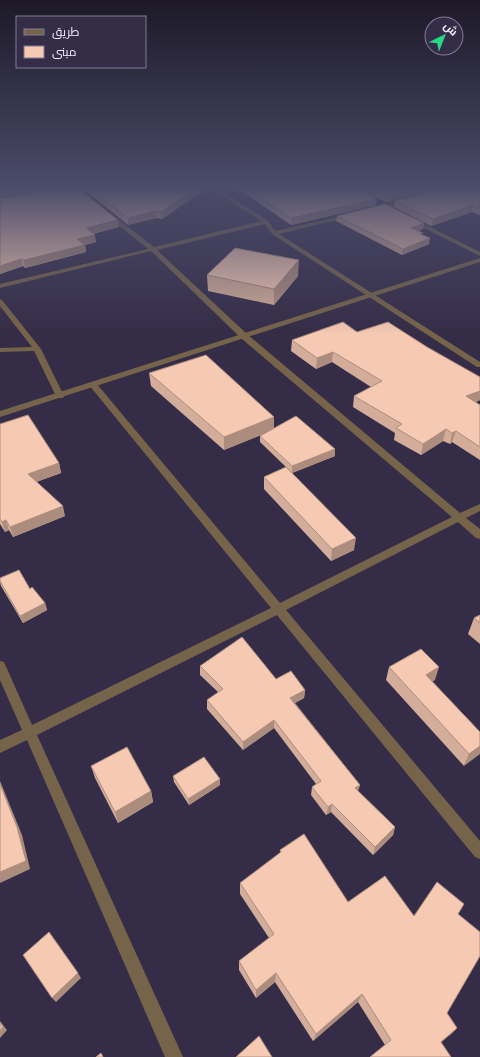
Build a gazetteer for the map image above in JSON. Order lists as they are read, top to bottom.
{
  "legend": ["طريق", "مبنى"],
  "north": "top right"
}
